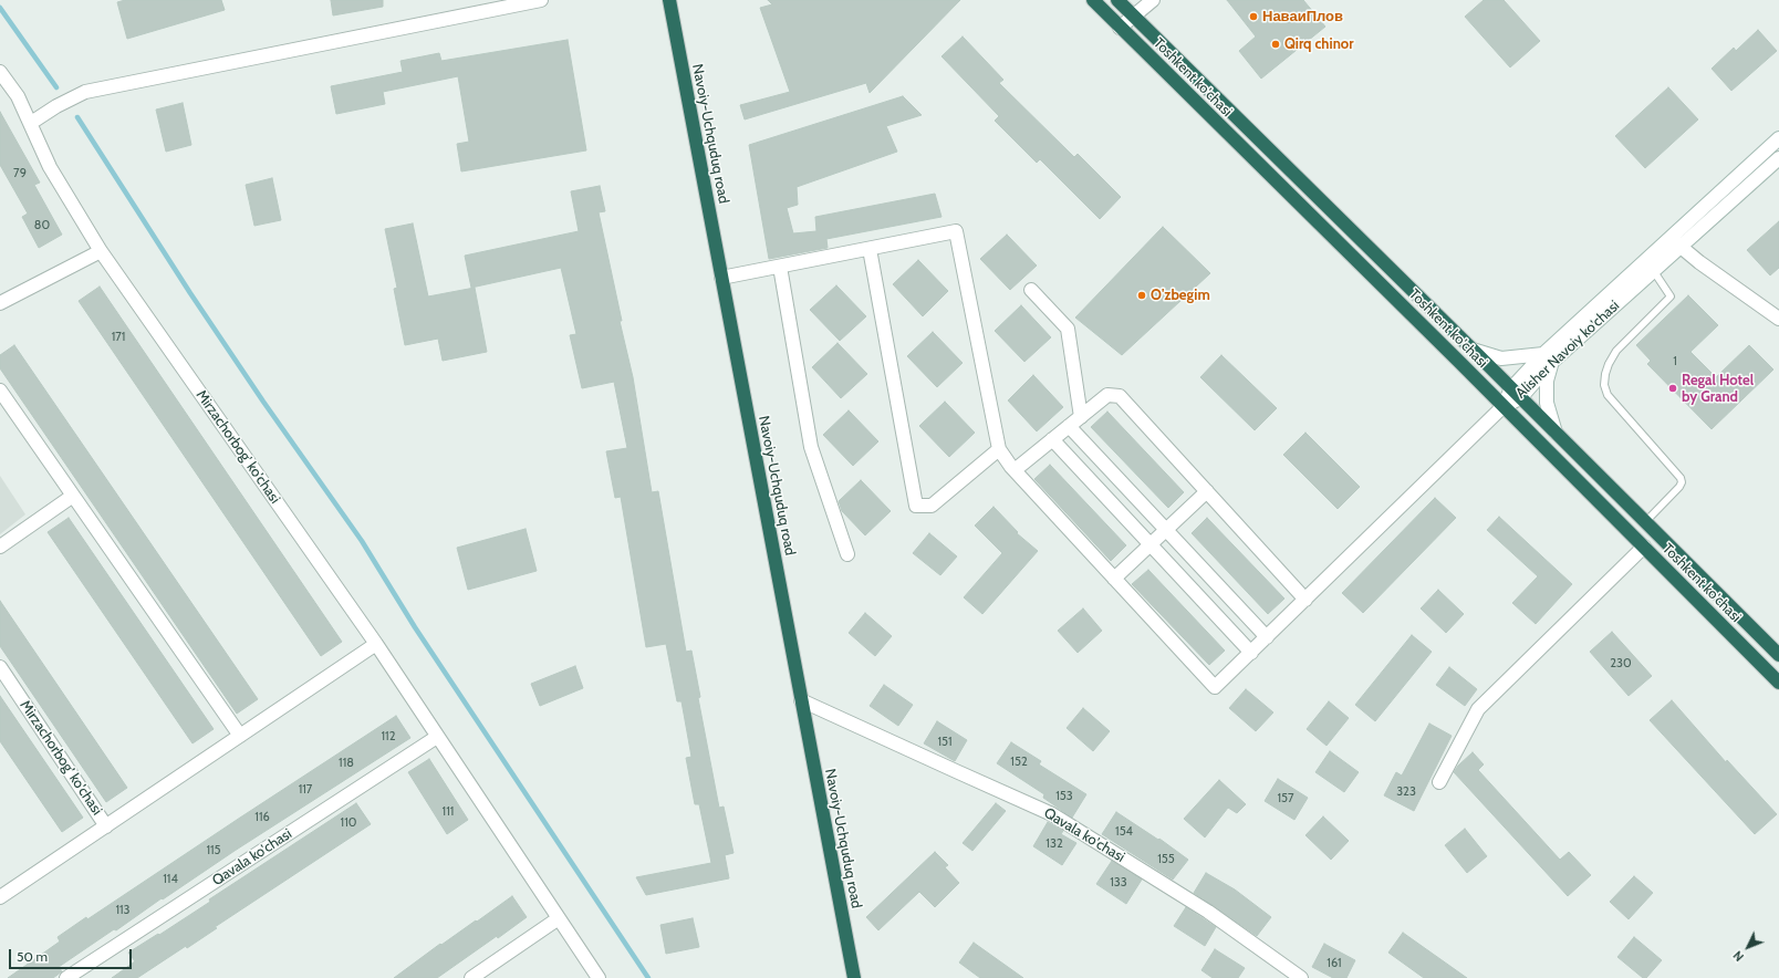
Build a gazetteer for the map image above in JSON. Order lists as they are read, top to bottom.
{
  "streets": {
    "highway": ["Toshkent ko'chasi", "Navoiy-Uchquduq road"],
    "street": ["Alisher Navoiy ko'chasi", "Mirzachorbog' ko'chasi", "Qavala ko'chasi"]
  },
  "crossings": [
    ["Toshkent ko'chasi", "Alisher Navoiy ko'chasi"],
    ["Navoiy-Uchquduq road", "Qavala ko'chasi"],
    ["Mirzachorbog' ko'chasi", "Qavala ko'chasi"]
  ],
  "places": [
    "НаваиПлов",
    "Qirq chinor",
    "O'zbegim",
    "Regal Hotel by Grand"
  ],
  "house_numbers": [
    "79",
    "80",
    "171",
    "1",
    "230",
    "112",
    "151",
    "152",
    "118",
    "117",
    "323",
    "153",
    "157",
    "111",
    "116",
    "110",
    "154",
    "132",
    "115",
    "155",
    "114",
    "133",
    "113",
    "161"
  ],
  "scale_bar": "50 m",
  "north": "bottom left"
}
